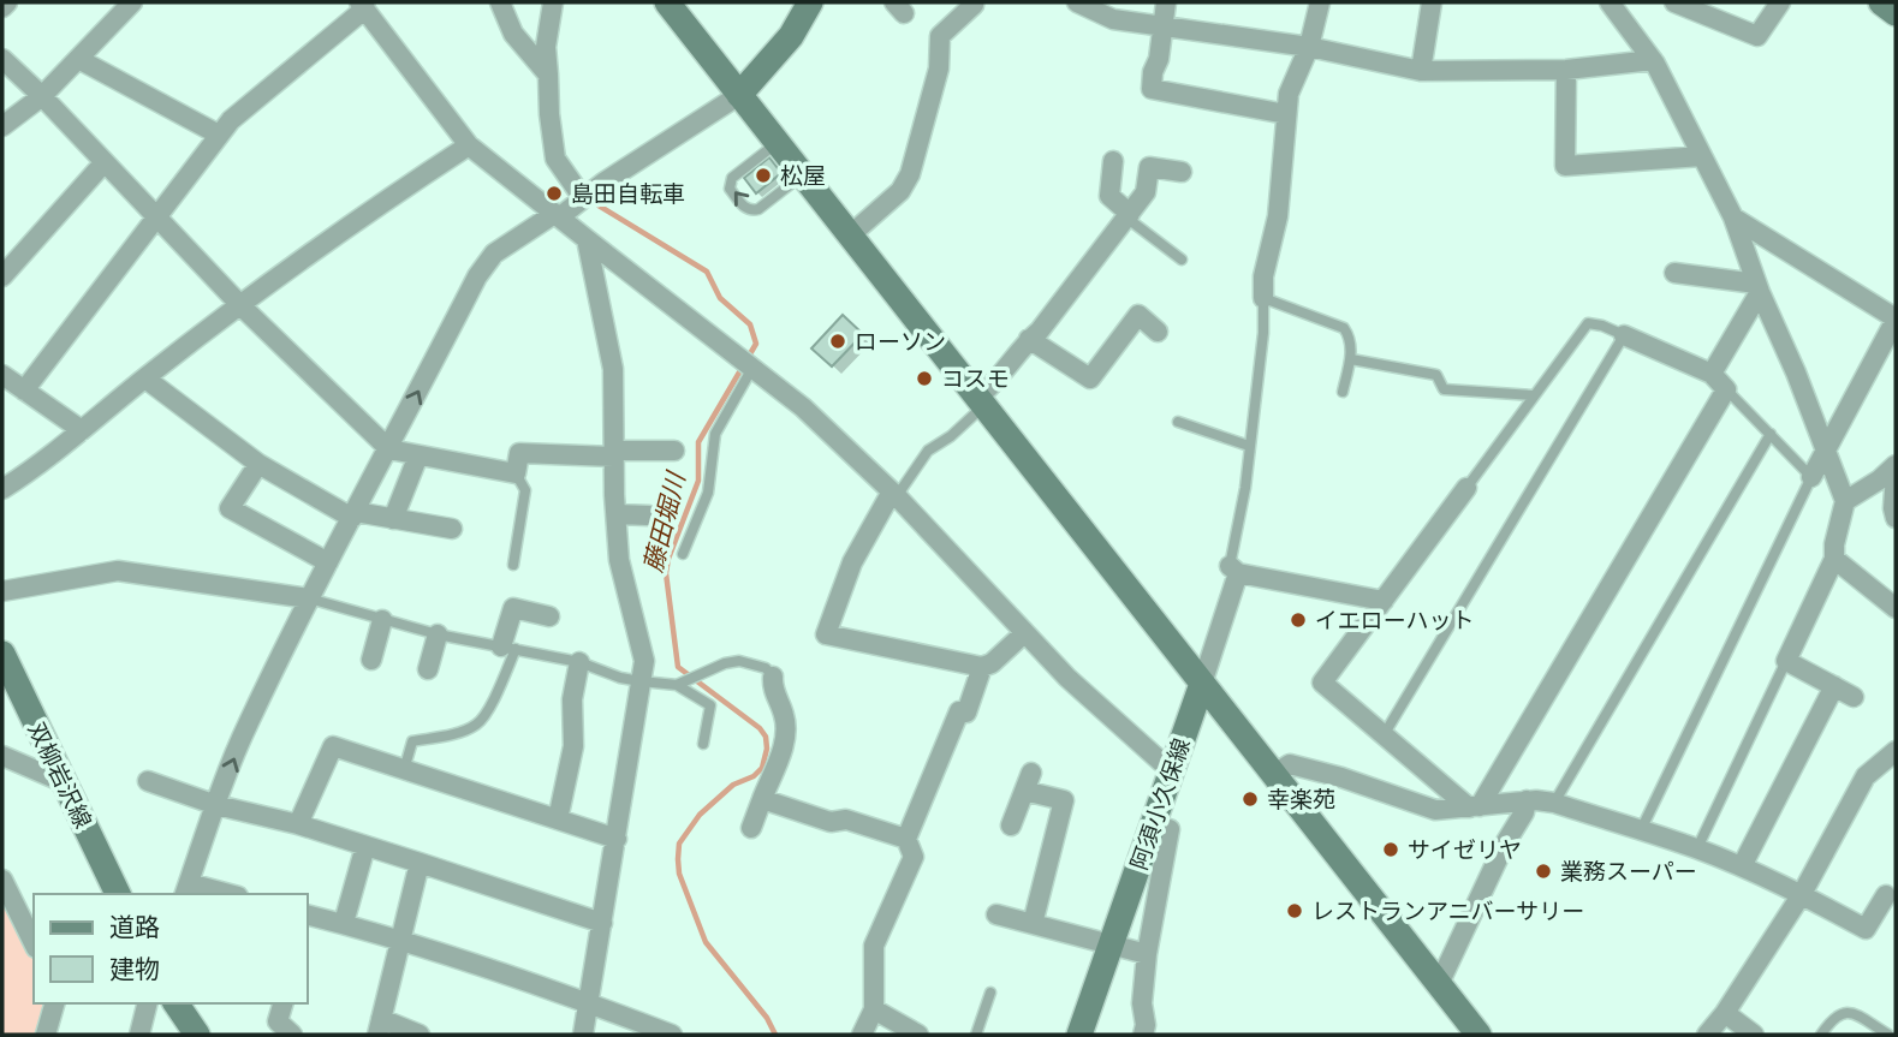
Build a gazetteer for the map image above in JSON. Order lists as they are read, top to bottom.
{
  "streets": {
    "street": ["双柳岩沢線", "阿須小久保線"]
  },
  "water": ["藤田堀川"],
  "places": [
    "松屋",
    "島田自転車",
    "ローソン",
    "コスモ",
    "イエローハット",
    "幸楽苑",
    "サイゼリヤ",
    "業務スーパー",
    "レストランアニバーサリー"
  ],
  "legend": ["道路", "建物"]
}
